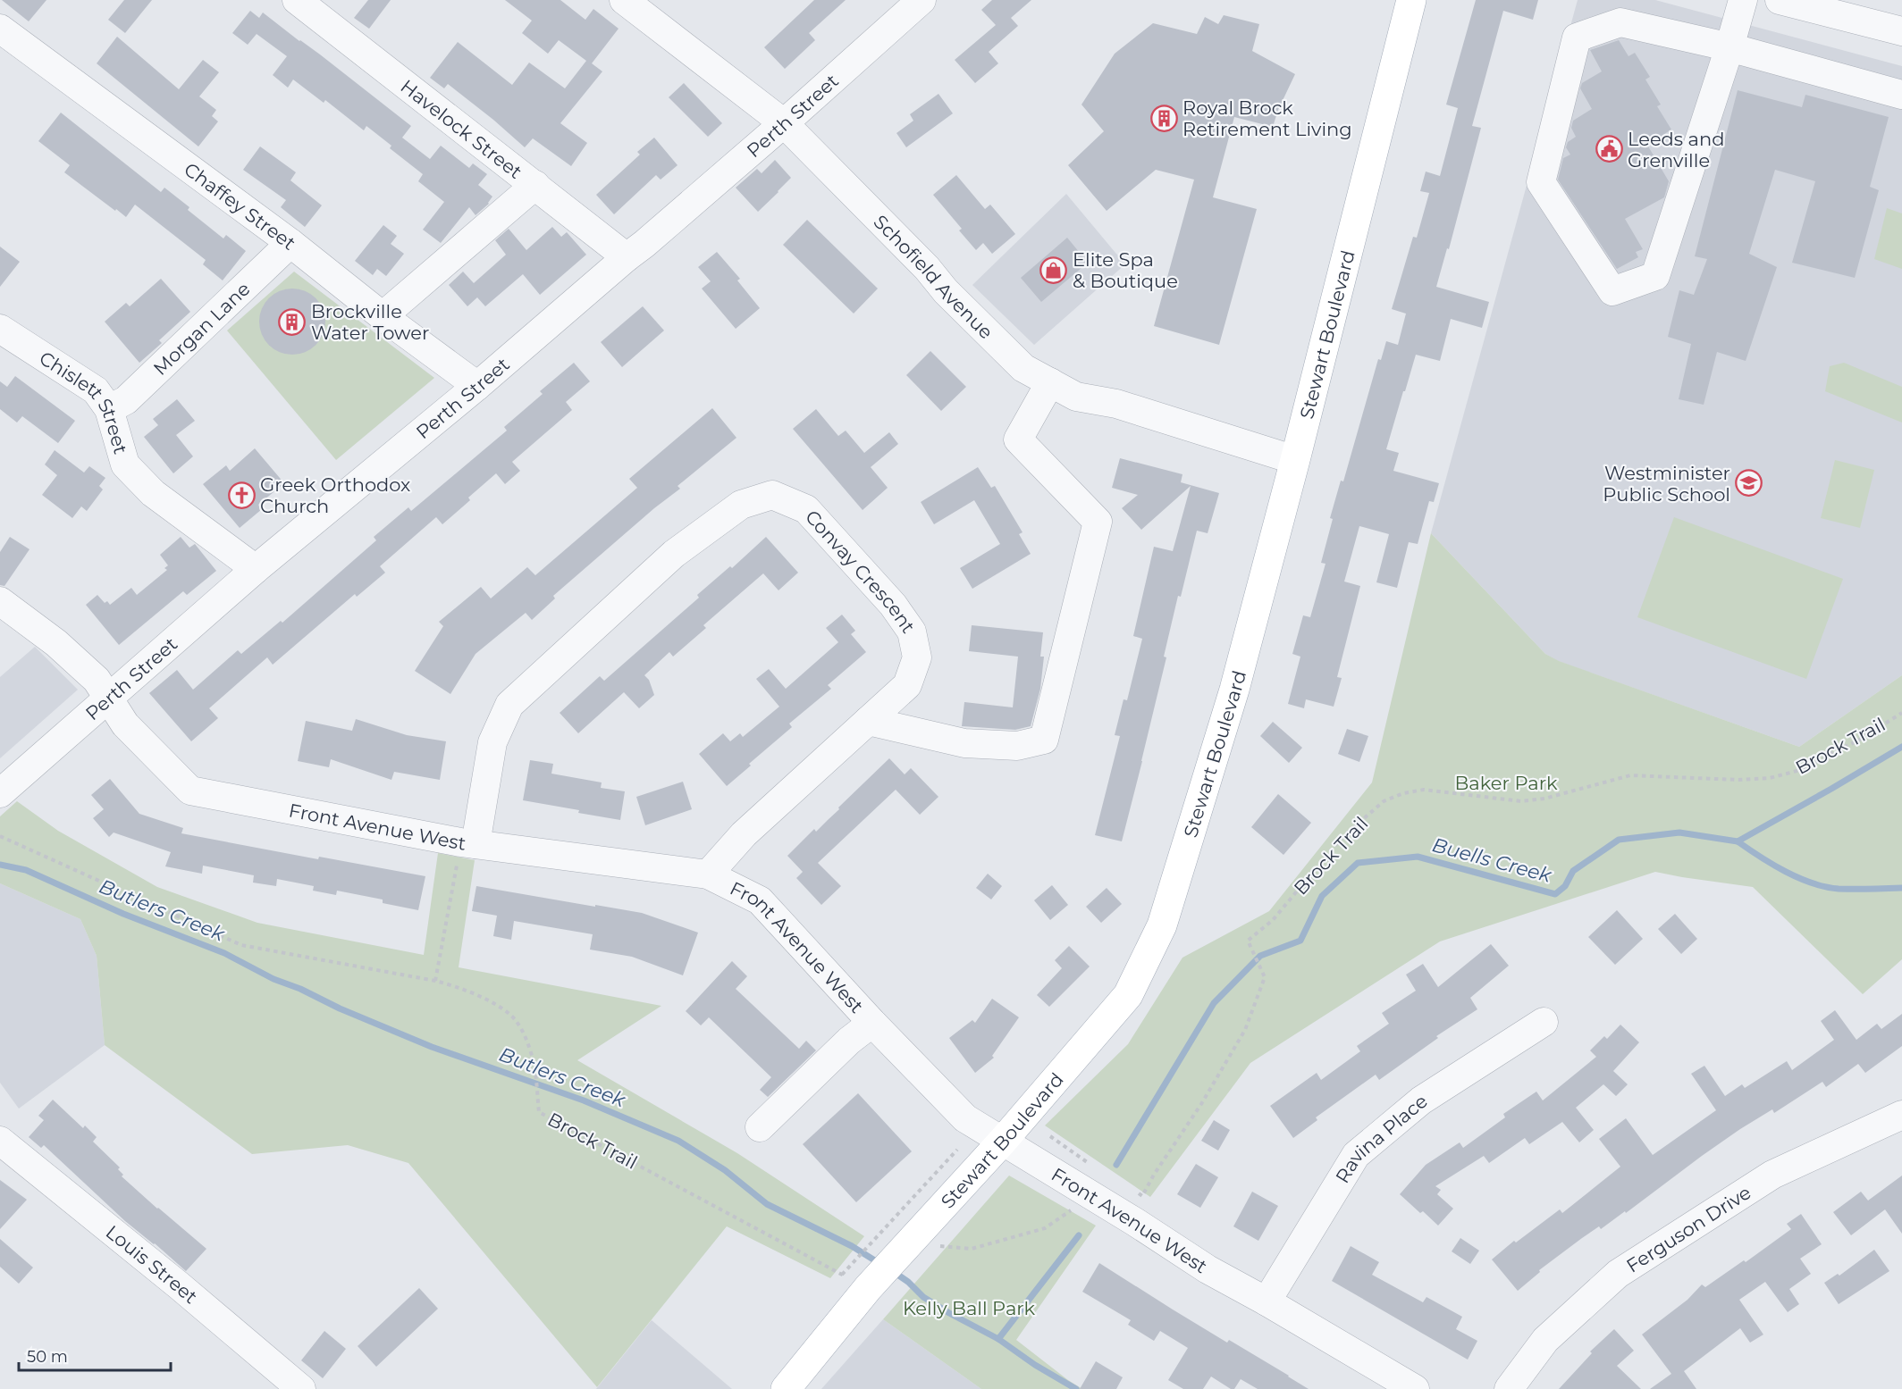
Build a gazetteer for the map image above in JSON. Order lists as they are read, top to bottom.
{
  "streets": {
    "main road": ["Stewart Boulevard"],
    "street": [
      "Perth Street",
      "Havelock Street",
      "Chaffey Street",
      "Schofield Avenue",
      "Morgan Lane",
      "Chislett Street",
      "Convay Crescent",
      "Front Avenue West",
      "Ravina Place",
      "Ferguson Drive",
      "Louis Street"
    ],
    "path": ["Brock Trail"]
  },
  "crossings": [
    ["Perth Street", "Havelock Street"],
    ["Perth Street", "Chaffey Street"],
    ["Perth Street", "Schofield Avenue"],
    ["Perth Street", "Chislett Street"],
    ["Perth Street", "Front Avenue West"],
    ["Chaffey Street", "Morgan Lane"],
    ["Schofield Avenue", "Stewart Boulevard"],
    ["Morgan Lane", "Chislett Street"],
    ["Stewart Boulevard", "Brock Trail"],
    ["Stewart Boulevard", "Front Avenue West"],
    ["Convay Crescent", "Front Avenue West"],
    ["Front Avenue West", "Ravina Place"]
  ],
  "water": ["Buells Creek", "Butlers Creek"],
  "parks": ["Baker Park", "Kelly Ball Park"],
  "places": {
    "building": ["Royal Brock Retirement Living", "Brockville Water Tower"],
    "public building": ["Leeds and Grenville"],
    "shop": ["Elite Spa & Boutique"],
    "school or university": ["Westminister Public School"],
    "church": ["Greek Orthodox Church"]
  },
  "scale_bar": "50 m"
}
